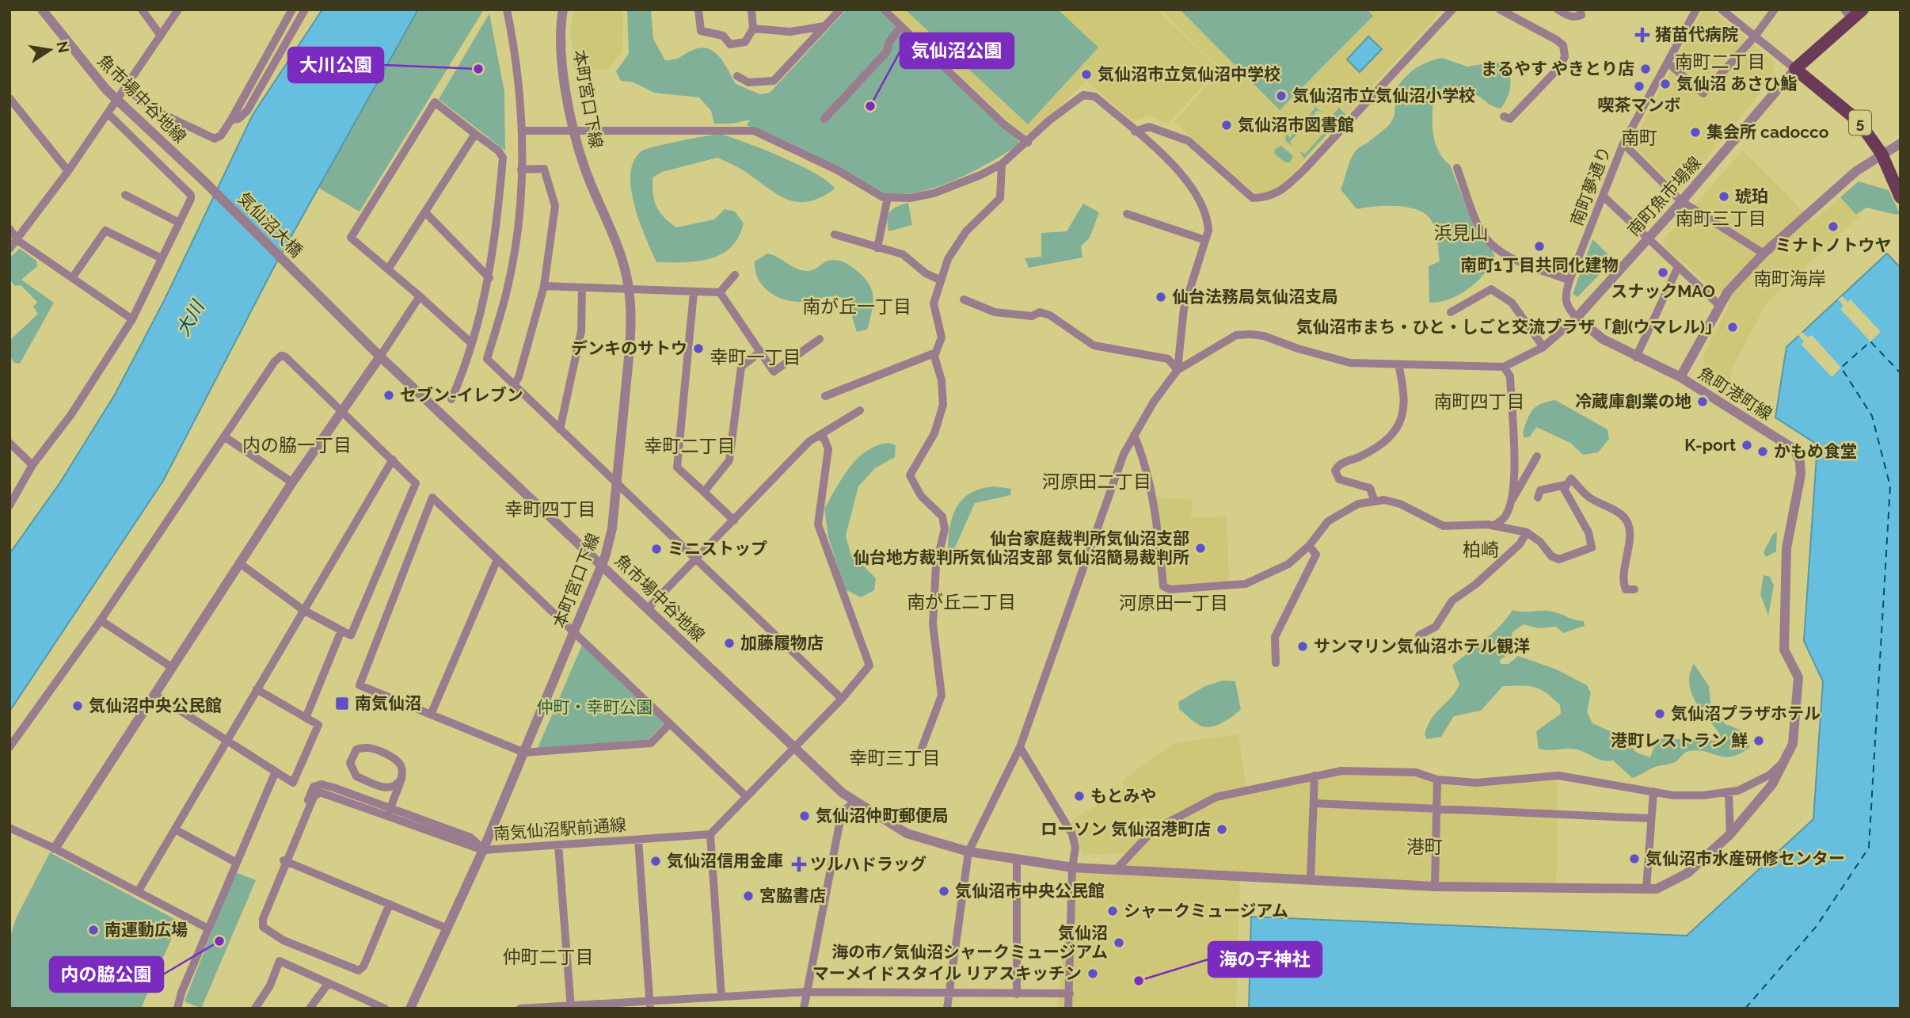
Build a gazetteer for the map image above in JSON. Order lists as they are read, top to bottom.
{
  "streets": {
    "main road": ["5"],
    "street": [
      "魚市場中谷地線",
      "本町宮口下線",
      "南町夢通り",
      "南町魚市場線",
      "気仙沼大橋",
      "魚町港町線",
      "南気仙沼駅前通線"
    ]
  },
  "crossings": [
    ["魚市場中谷地線", "本町宮口下線"],
    ["魚市場中谷地線", "気仙沼大橋"],
    ["魚市場中谷地線", "魚町港町線"],
    ["本町宮口下線", "南気仙沼駅前通線"],
    ["5", "南町魚市場線"],
    ["5", "魚町港町線"],
    ["南町夢通り", "南町魚市場線"]
  ],
  "districts": [
    "南町二丁目",
    "南町",
    "南町三丁目",
    "浜見山",
    "南町海岸",
    "南が丘一丁目",
    "幸町一丁目",
    "南町四丁目",
    "内の脇一丁目",
    "幸町二丁目",
    "河原田二丁目",
    "幸町四丁目",
    "柏崎",
    "南が丘二丁目",
    "河原田一丁目",
    "幸町三丁目",
    "港町",
    "仲町二丁目"
  ],
  "water": ["大川"],
  "parks": ["仲町・幸町公園"],
  "places": {
    "health": ["猪苗代病院", "ツルハドラッグ"],
    "other": [
      "大川公園",
      "まるやす やきとり店",
      "気仙沼市立気仙沼中学校",
      "気仙沼 あさひ鮨",
      "喫茶マンボ",
      "気仙沼市立気仙沼小学校",
      "気仙沼公園",
      "気仙沼市図書館",
      "集会所 cadocco",
      "琥珀",
      "ミナトノトウヤ",
      "南町1丁目共同化建物",
      "スナックMAO",
      "仙台法務局気仙沼支局",
      "気仙沼市まち・ひと・しごと交流プラザ「創(ウマレル)」",
      "デンキのサトウ",
      "セブン-イレブン",
      "冷蔵庫創業の地",
      "K-port",
      "かもめ食堂",
      "仙台家庭裁判所気仙沼支部 仙台地方裁判所気仙沼支部 気仙沼簡易裁判所",
      "ミニストップ",
      "加藤履物店",
      "サンマリン気仙沼ホテル観洋",
      "気仙沼中央公民館",
      "気仙沼プラザホテル",
      "港町レストラン 鮮",
      "もとみや",
      "気仙沼仲町郵便局",
      "ローソン 気仙沼港町店",
      "気仙沼市水産研修センター",
      "気仙沼信用金庫",
      "気仙沼市中央公民館",
      "宮脇書店",
      "シャークミュージアム",
      "南運動広場",
      "内の脇公園",
      "気仙沼 海の市/気仙沼シャークミュージアム",
      "マーメイドスタイル リアスキッチン",
      "海の子神社"
    ],
    "transit": ["南気仙沼"]
  },
  "north": "right"
}
